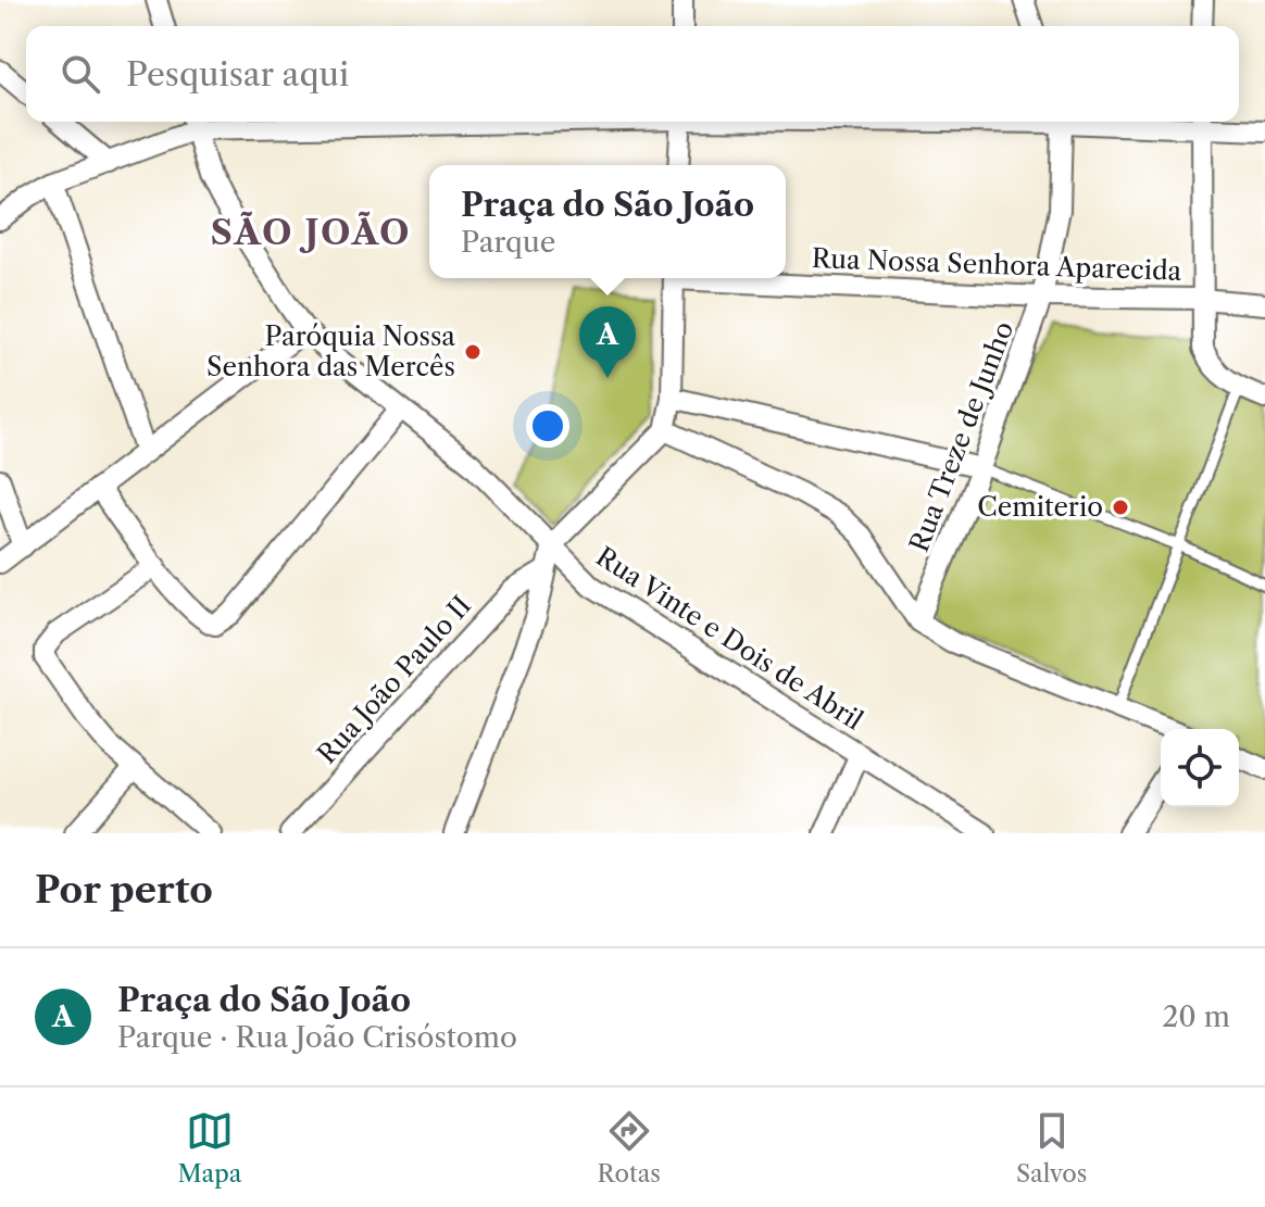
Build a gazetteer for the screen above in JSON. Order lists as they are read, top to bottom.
{
  "streets": {
    "street": [
      "Rua Nossa Senhora Aparecida",
      "Rua Treze de Junho",
      "Rua Vinte e Dois de Abril",
      "Rua João Paulo II"
    ]
  },
  "crossings": [
    ["Rua Nossa Senhora Aparecida", "Rua Treze de Junho"]
  ],
  "districts": ["SÃO JOÃO"],
  "places": ["Paróquia Nossa Senhora das Mercês", "Cemiterio"],
  "page": {
    "search": "Pesquisar aqui",
    "popup": ["Praça do São João", "Parque"],
    "pins": "A",
    "heading": "Por perto",
    "list": [
      {
        "mark": "A",
        "name": "Praça do São João",
        "note": "Parque · Rua João Crisóstomo",
        "value": "20 m"
      }
    ],
    "nav": ["Mapa", "Rotas", "Salvos"]
  }
}
